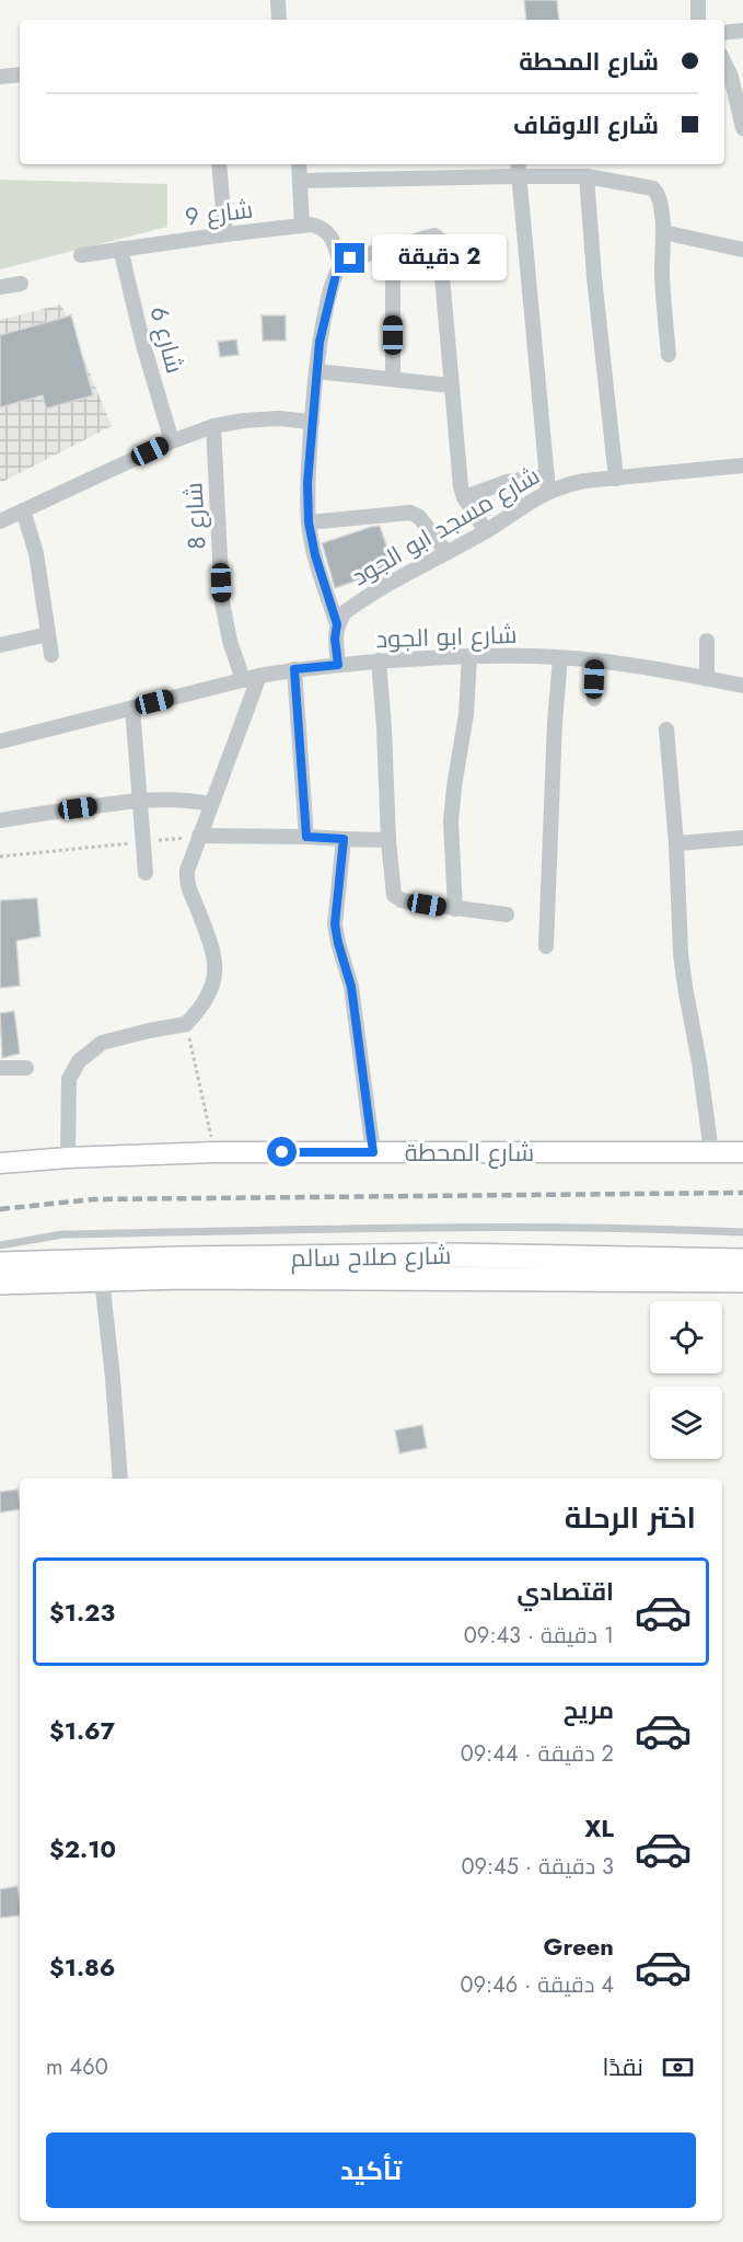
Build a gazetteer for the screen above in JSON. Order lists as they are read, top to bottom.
{
  "streets": {
    "main road": ["شارع المحطة", "شارع صلاح سالم"],
    "street": [
      "شارع 9",
      "شارع 6",
      "شارع 8",
      "شارع مسجد ابو الجود",
      "شارع ابو الجود"
    ]
  },
  "crossings": [
    ["شارع 9", "شارع 6"],
    ["شارع 8", "شارع ابو الجود"]
  ],
  "page": {
    "banner": ["شارع المحطة", "شارع الاوقاف"],
    "bubble": "2 دقيقة",
    "heading": "اختر الرحلة",
    "list": [
      {
        "name": "اقتصادي",
        "note": "1 دقيقة · 09:43",
        "value": "$1.23"
      },
      {
        "name": "مريح",
        "note": "2 دقيقة · 09:44",
        "value": "$1.67"
      },
      {
        "name": "XL",
        "note": "3 دقيقة · 09:45",
        "value": "$2.10"
      },
      {
        "name": "Green",
        "note": "4 دقيقة · 09:46",
        "value": "$1.86"
      }
    ],
    "pay": ["نقدًا", "460 m"],
    "buttons": "تأكيد"
  }
}
